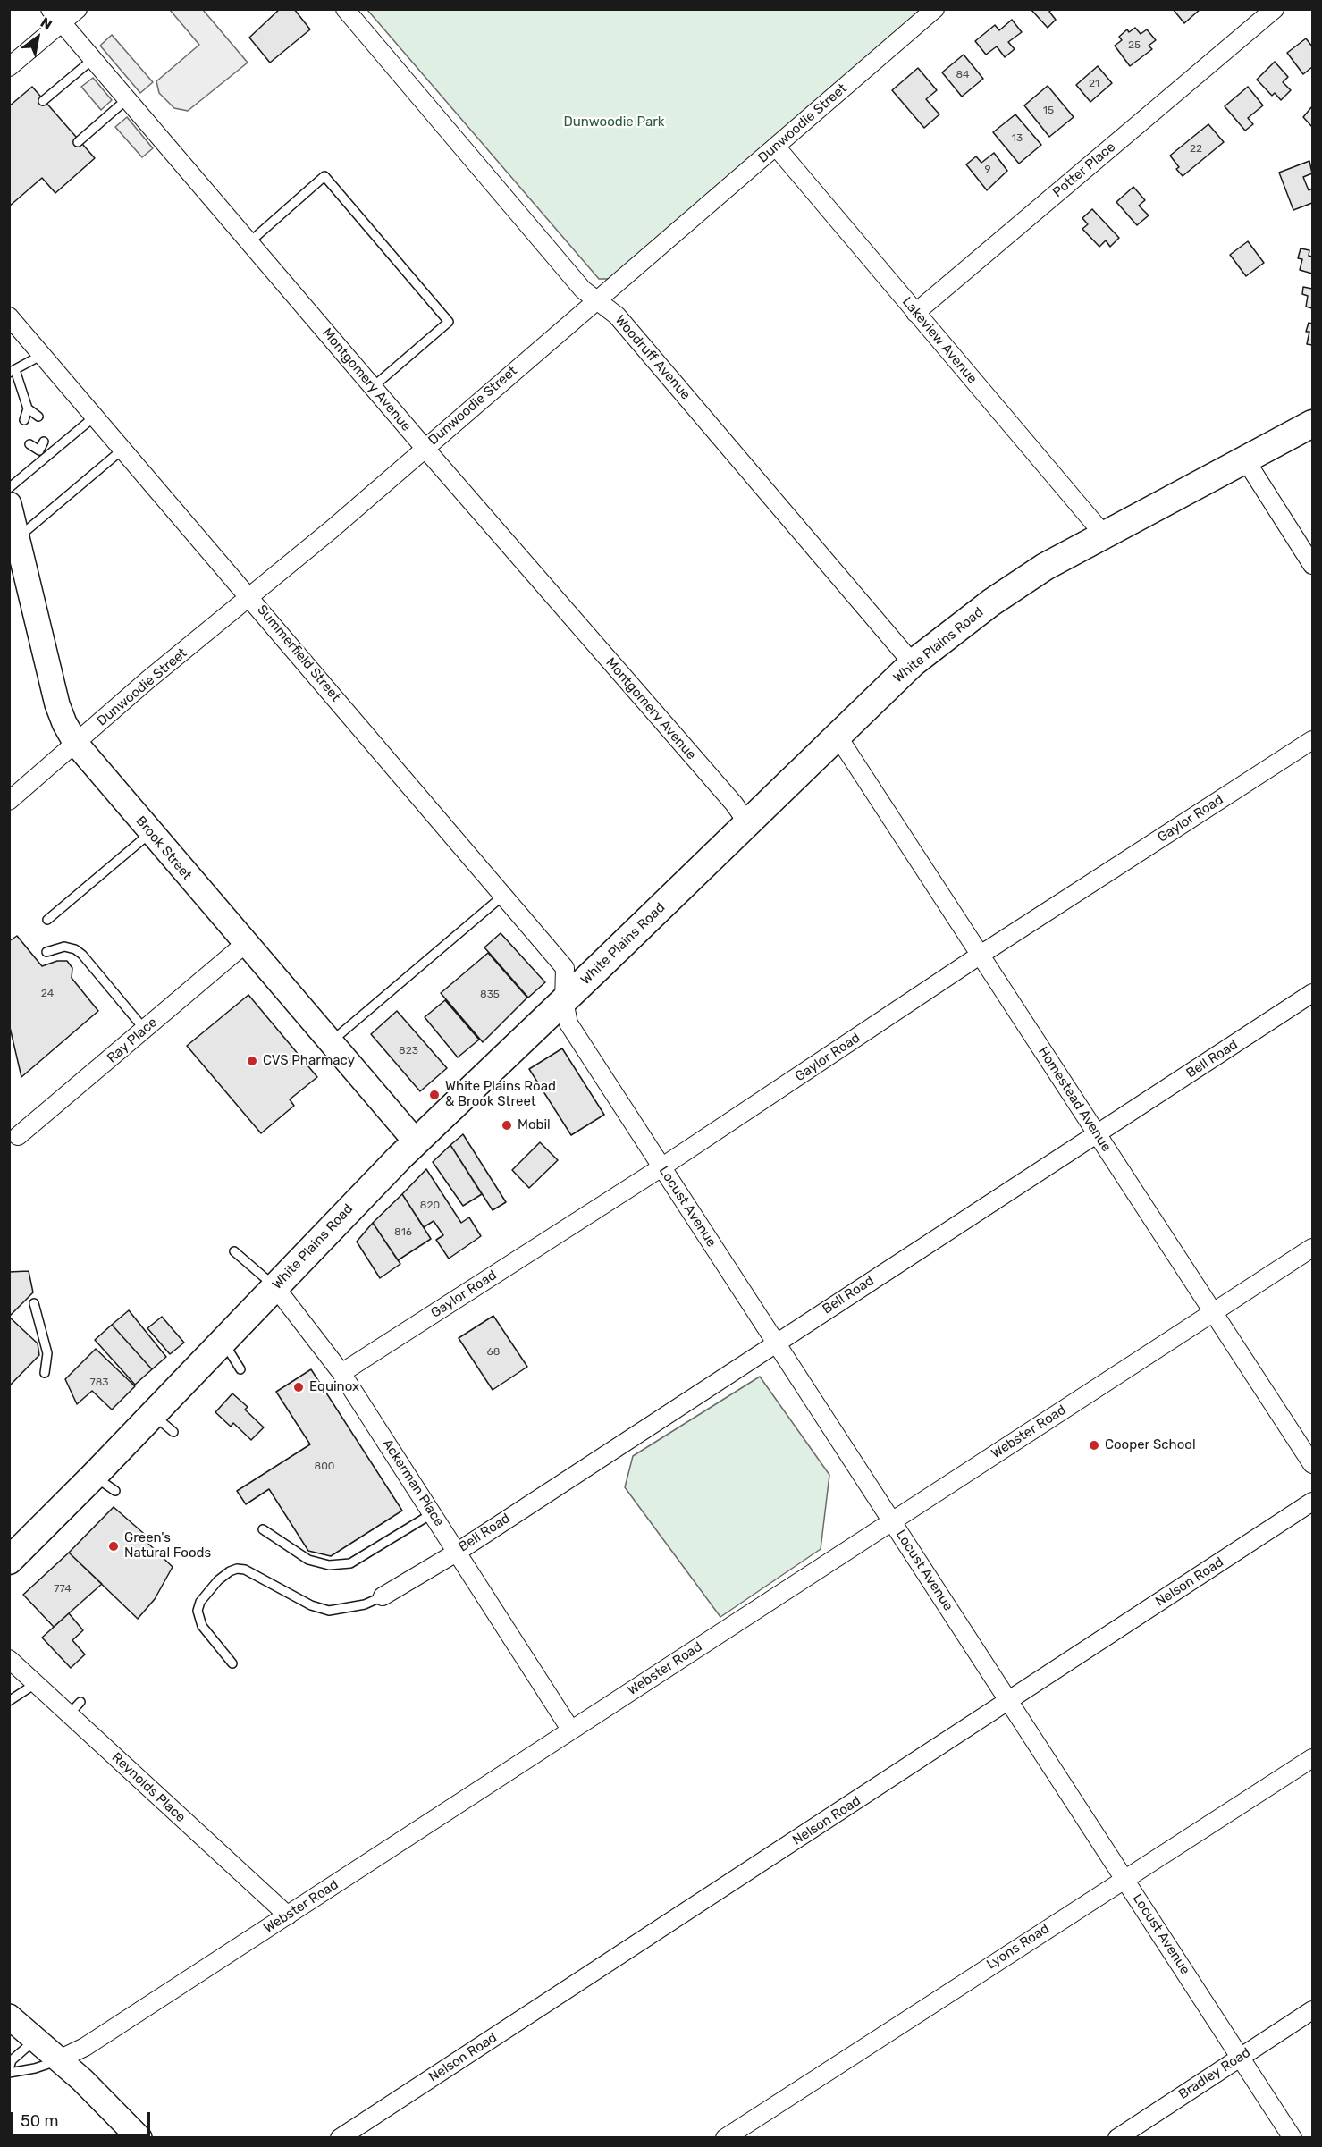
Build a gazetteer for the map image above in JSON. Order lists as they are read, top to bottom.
{
  "streets": {
    "main road": ["White Plains Road"],
    "street": [
      "Dunwoodie Street",
      "Potter Place",
      "Lakeview Avenue",
      "Woodruff Avenue",
      "Montgomery Avenue",
      "Summerfield Street",
      "Gaylor Road",
      "Brook Street",
      "Ray Place",
      "Bell Road",
      "Homestead Avenue",
      "Locust Avenue",
      "Webster Road",
      "Ackerman Place",
      "Nelson Road",
      "Reynolds Place",
      "Lyons Road",
      "Bradley Road"
    ]
  },
  "crossings": [
    ["Dunwoodie Street", "Lakeview Avenue"],
    ["Dunwoodie Street", "Woodruff Avenue"],
    ["Dunwoodie Street", "Montgomery Avenue"],
    ["Dunwoodie Street", "Summerfield Street"],
    ["Dunwoodie Street", "Brook Street"],
    ["Potter Place", "Lakeview Avenue"],
    ["Lakeview Avenue", "White Plains Road"],
    ["Woodruff Avenue", "White Plains Road"],
    ["Montgomery Avenue", "White Plains Road"],
    ["White Plains Road", "Summerfield Street"],
    ["White Plains Road", "Brook Street"],
    ["White Plains Road", "Homestead Avenue"],
    ["White Plains Road", "Locust Avenue"],
    ["White Plains Road", "Ackerman Place"],
    ["Summerfield Street", "Locust Avenue"],
    ["Gaylor Road", "Homestead Avenue"],
    ["Gaylor Road", "Locust Avenue"],
    ["Gaylor Road", "Ackerman Place"],
    ["Brook Street", "Ray Place"],
    ["Bell Road", "Homestead Avenue"],
    ["Bell Road", "Locust Avenue"],
    ["Bell Road", "Ackerman Place"],
    ["Homestead Avenue", "Webster Road"],
    ["Locust Avenue", "Webster Road"],
    ["Locust Avenue", "Nelson Road"],
    ["Locust Avenue", "Lyons Road"],
    ["Locust Avenue", "Bradley Road"],
    ["Webster Road", "Ackerman Place"],
    ["Webster Road", "Reynolds Place"]
  ],
  "parks": ["Dunwoodie Park"],
  "places": [
    "CVS Pharmacy",
    "White Plains Road & Brook Street",
    "Mobil",
    "Equinox",
    "Cooper School",
    "Green's Natural Foods"
  ],
  "house_numbers": [
    "25",
    "84",
    "21",
    "15",
    "13",
    "22",
    "9",
    "24",
    "835",
    "823",
    "820",
    "816",
    "68",
    "783",
    "800",
    "774"
  ],
  "scale_bar": "50 m",
  "north": "top right"
}
